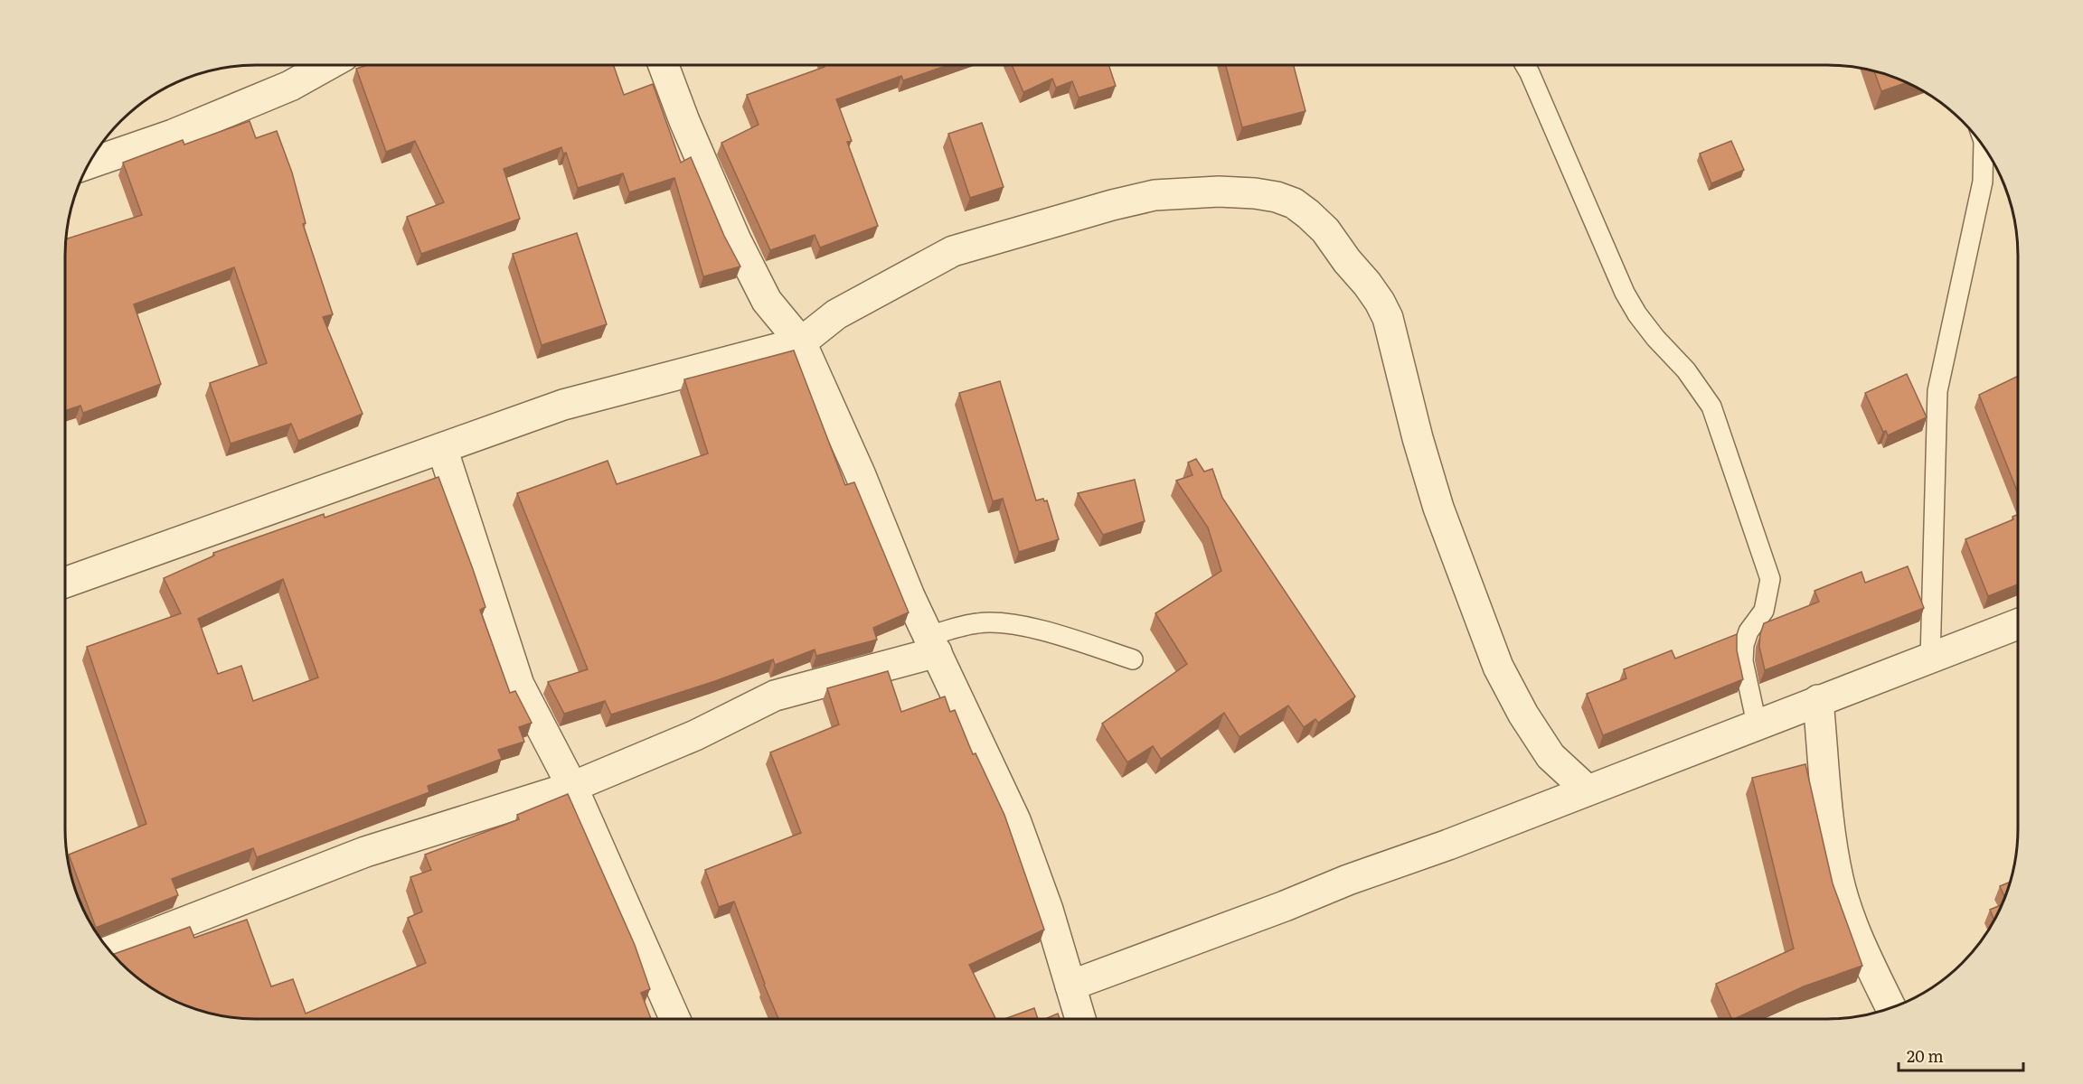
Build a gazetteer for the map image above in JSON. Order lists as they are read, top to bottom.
{
  "scale_bar": "20 m"
}
